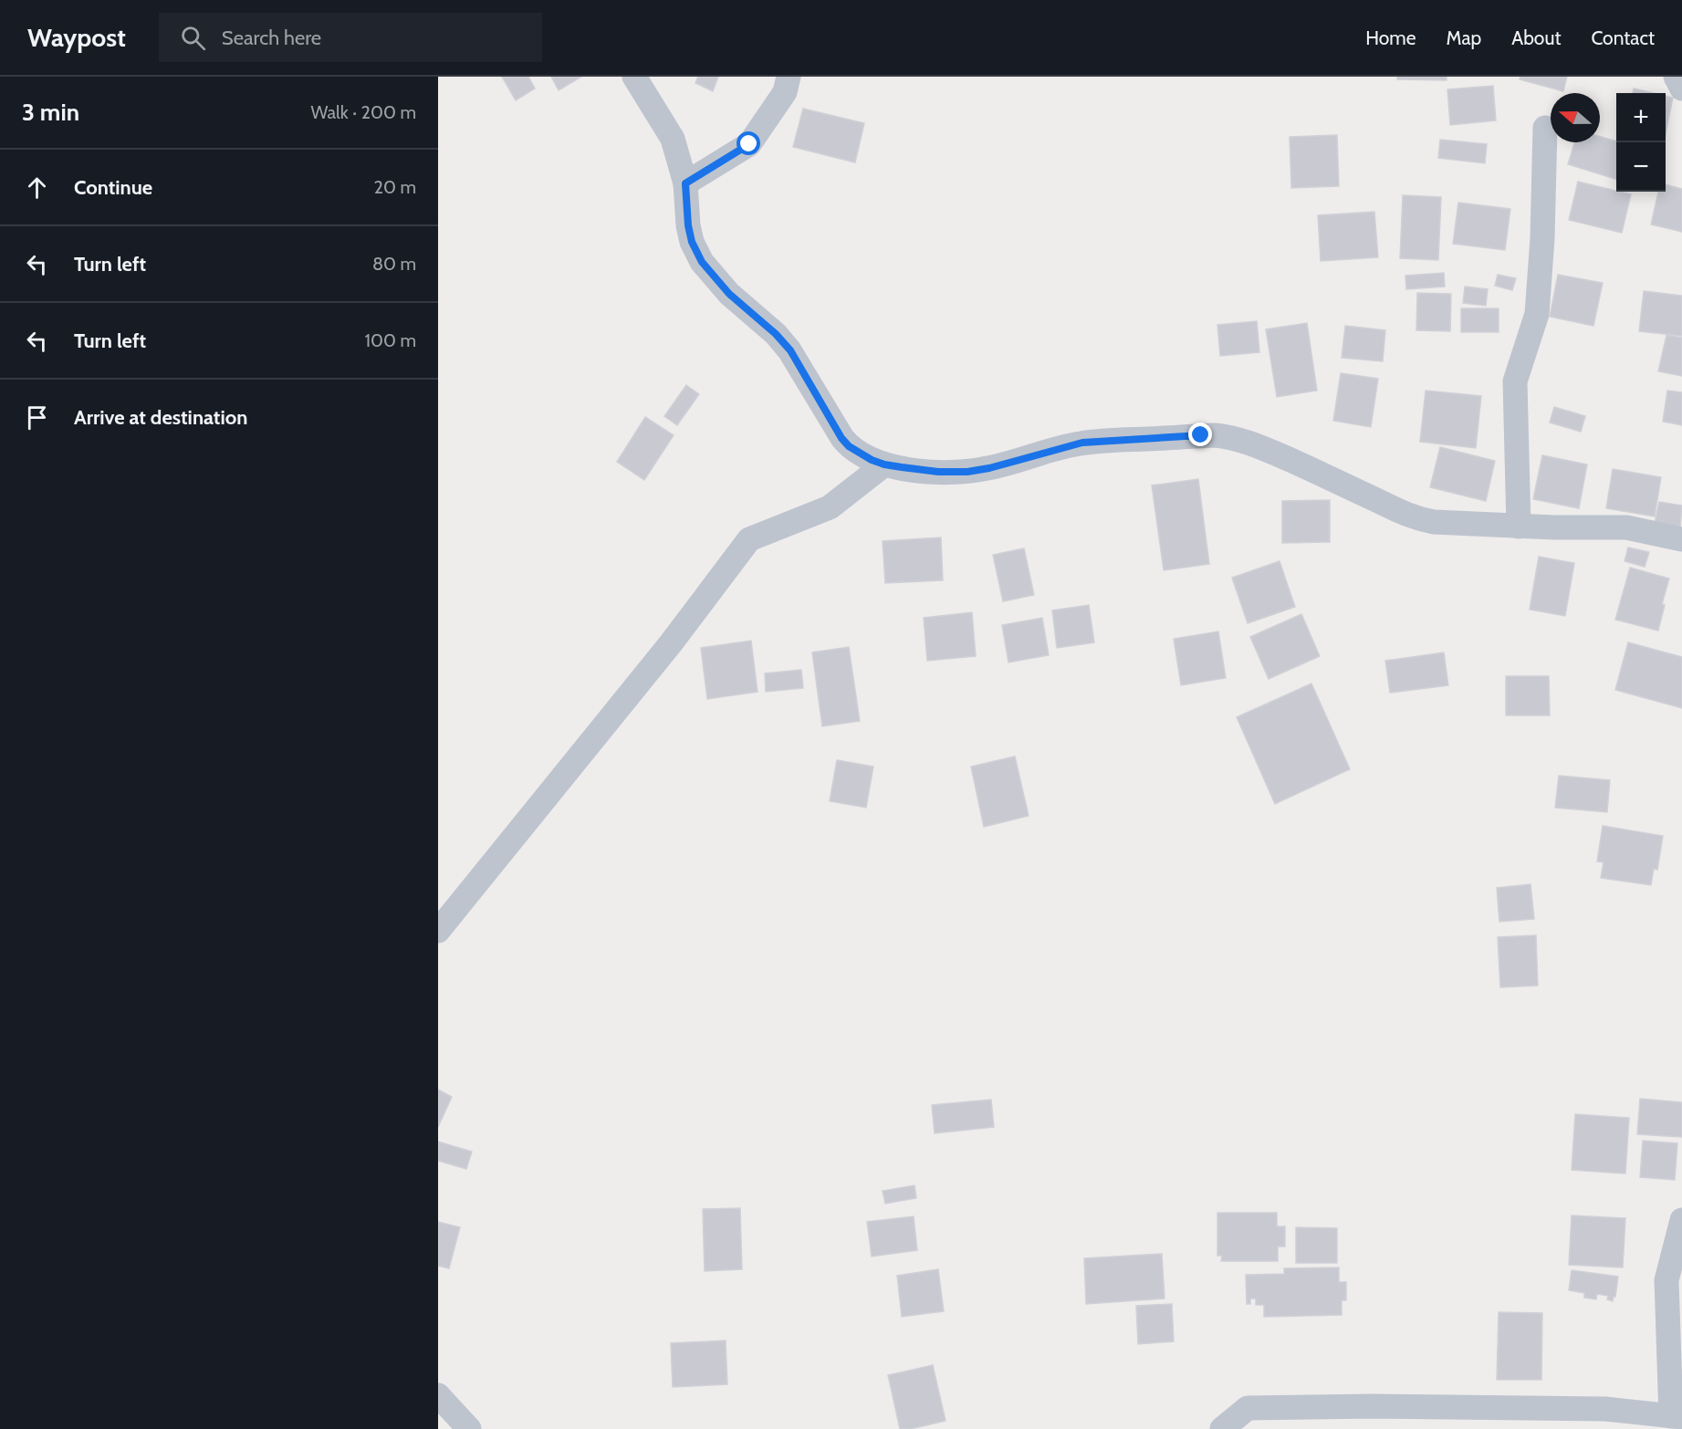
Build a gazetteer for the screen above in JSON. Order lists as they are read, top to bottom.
{
  "north": "left",
  "page": {
    "header": "Waypost",
    "search": "Search here",
    "nav": [
      "Home",
      "Map",
      "About",
      "Contact"
    ],
    "heading": ["3 min", "Walk · 200 m"],
    "map_buttons": ["+", "−"],
    "list": [
      ["Continue", "20 m"],
      ["Turn left", "80 m"],
      ["Turn left", "100 m"],
      "Arrive at destination"
    ]
  }
}
